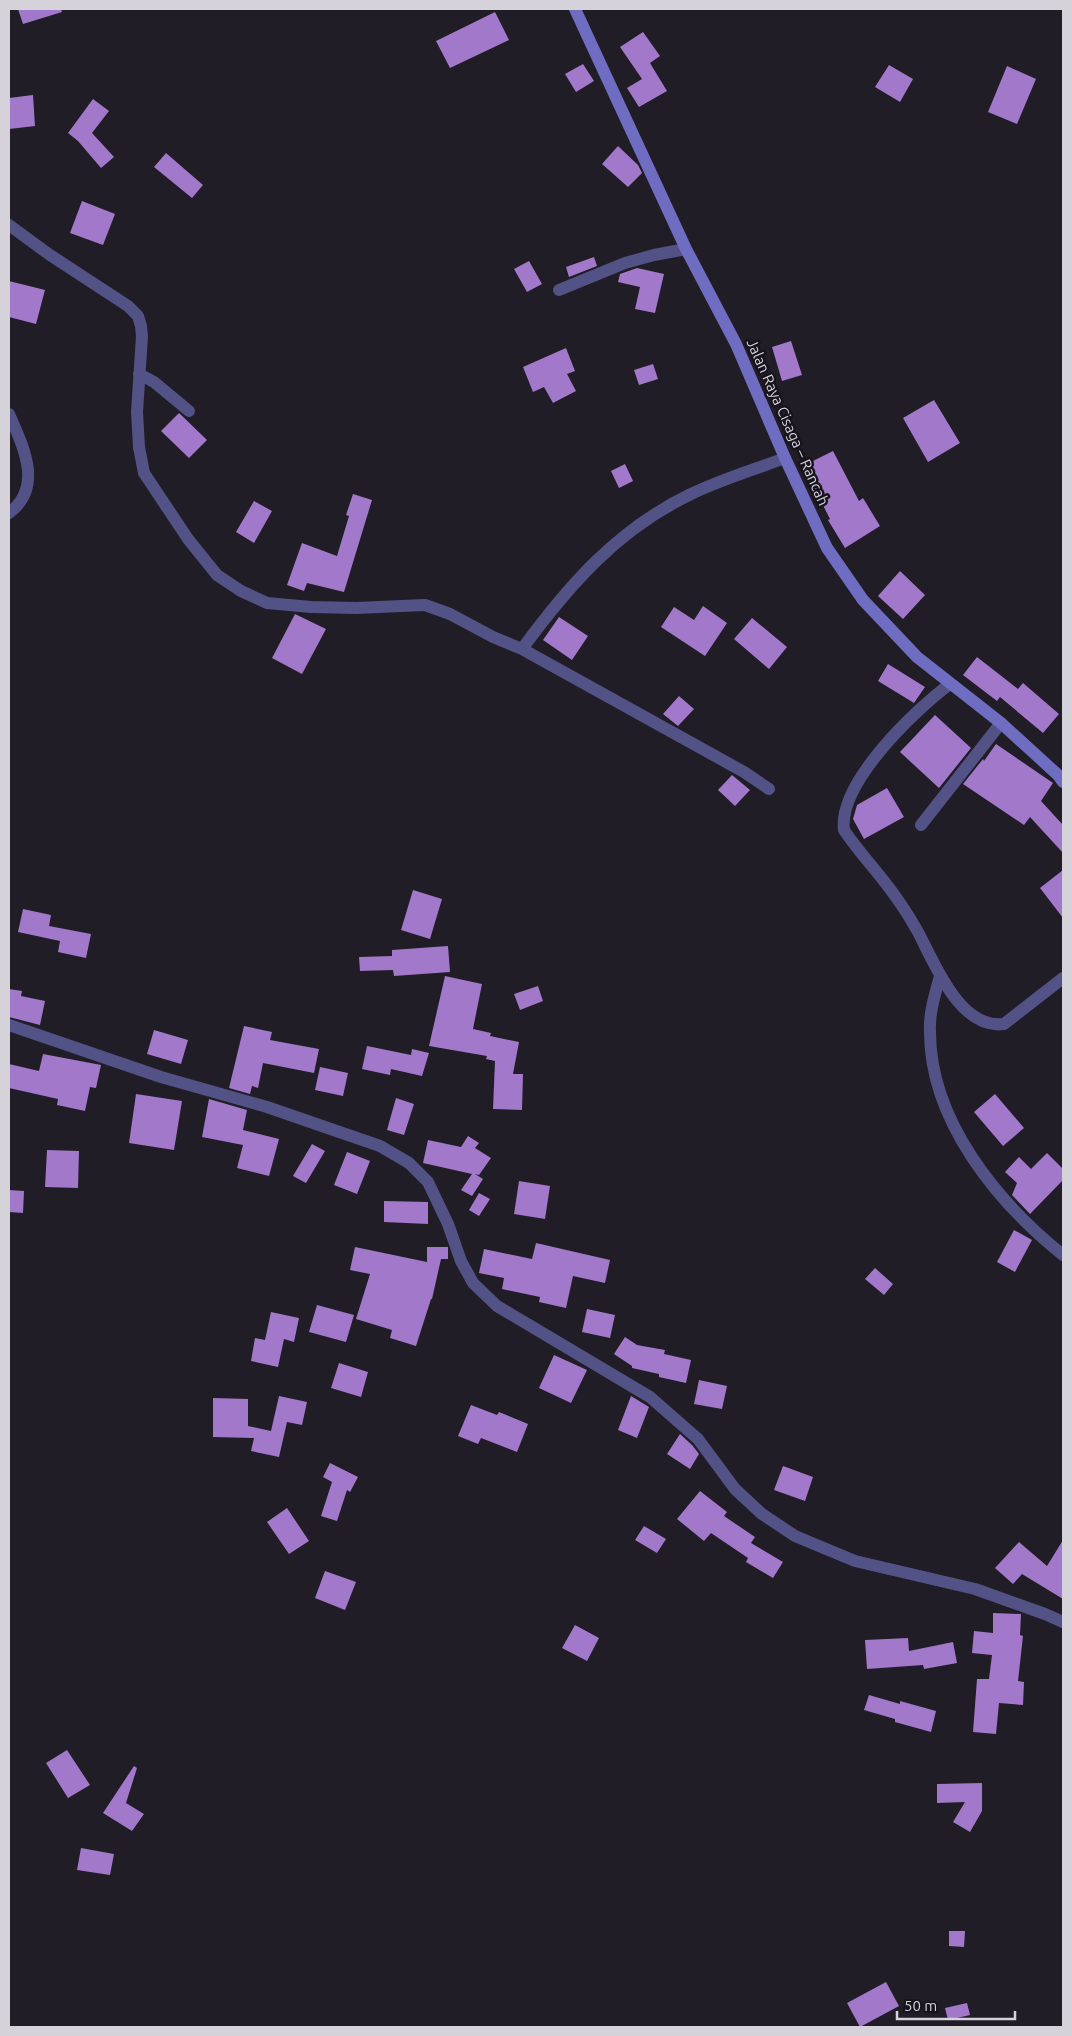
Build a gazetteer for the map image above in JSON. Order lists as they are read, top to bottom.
{
  "streets": {
    "main road": ["Jalan Raya Cisaga – Rancah"]
  },
  "scale_bar": "50 m"
}
